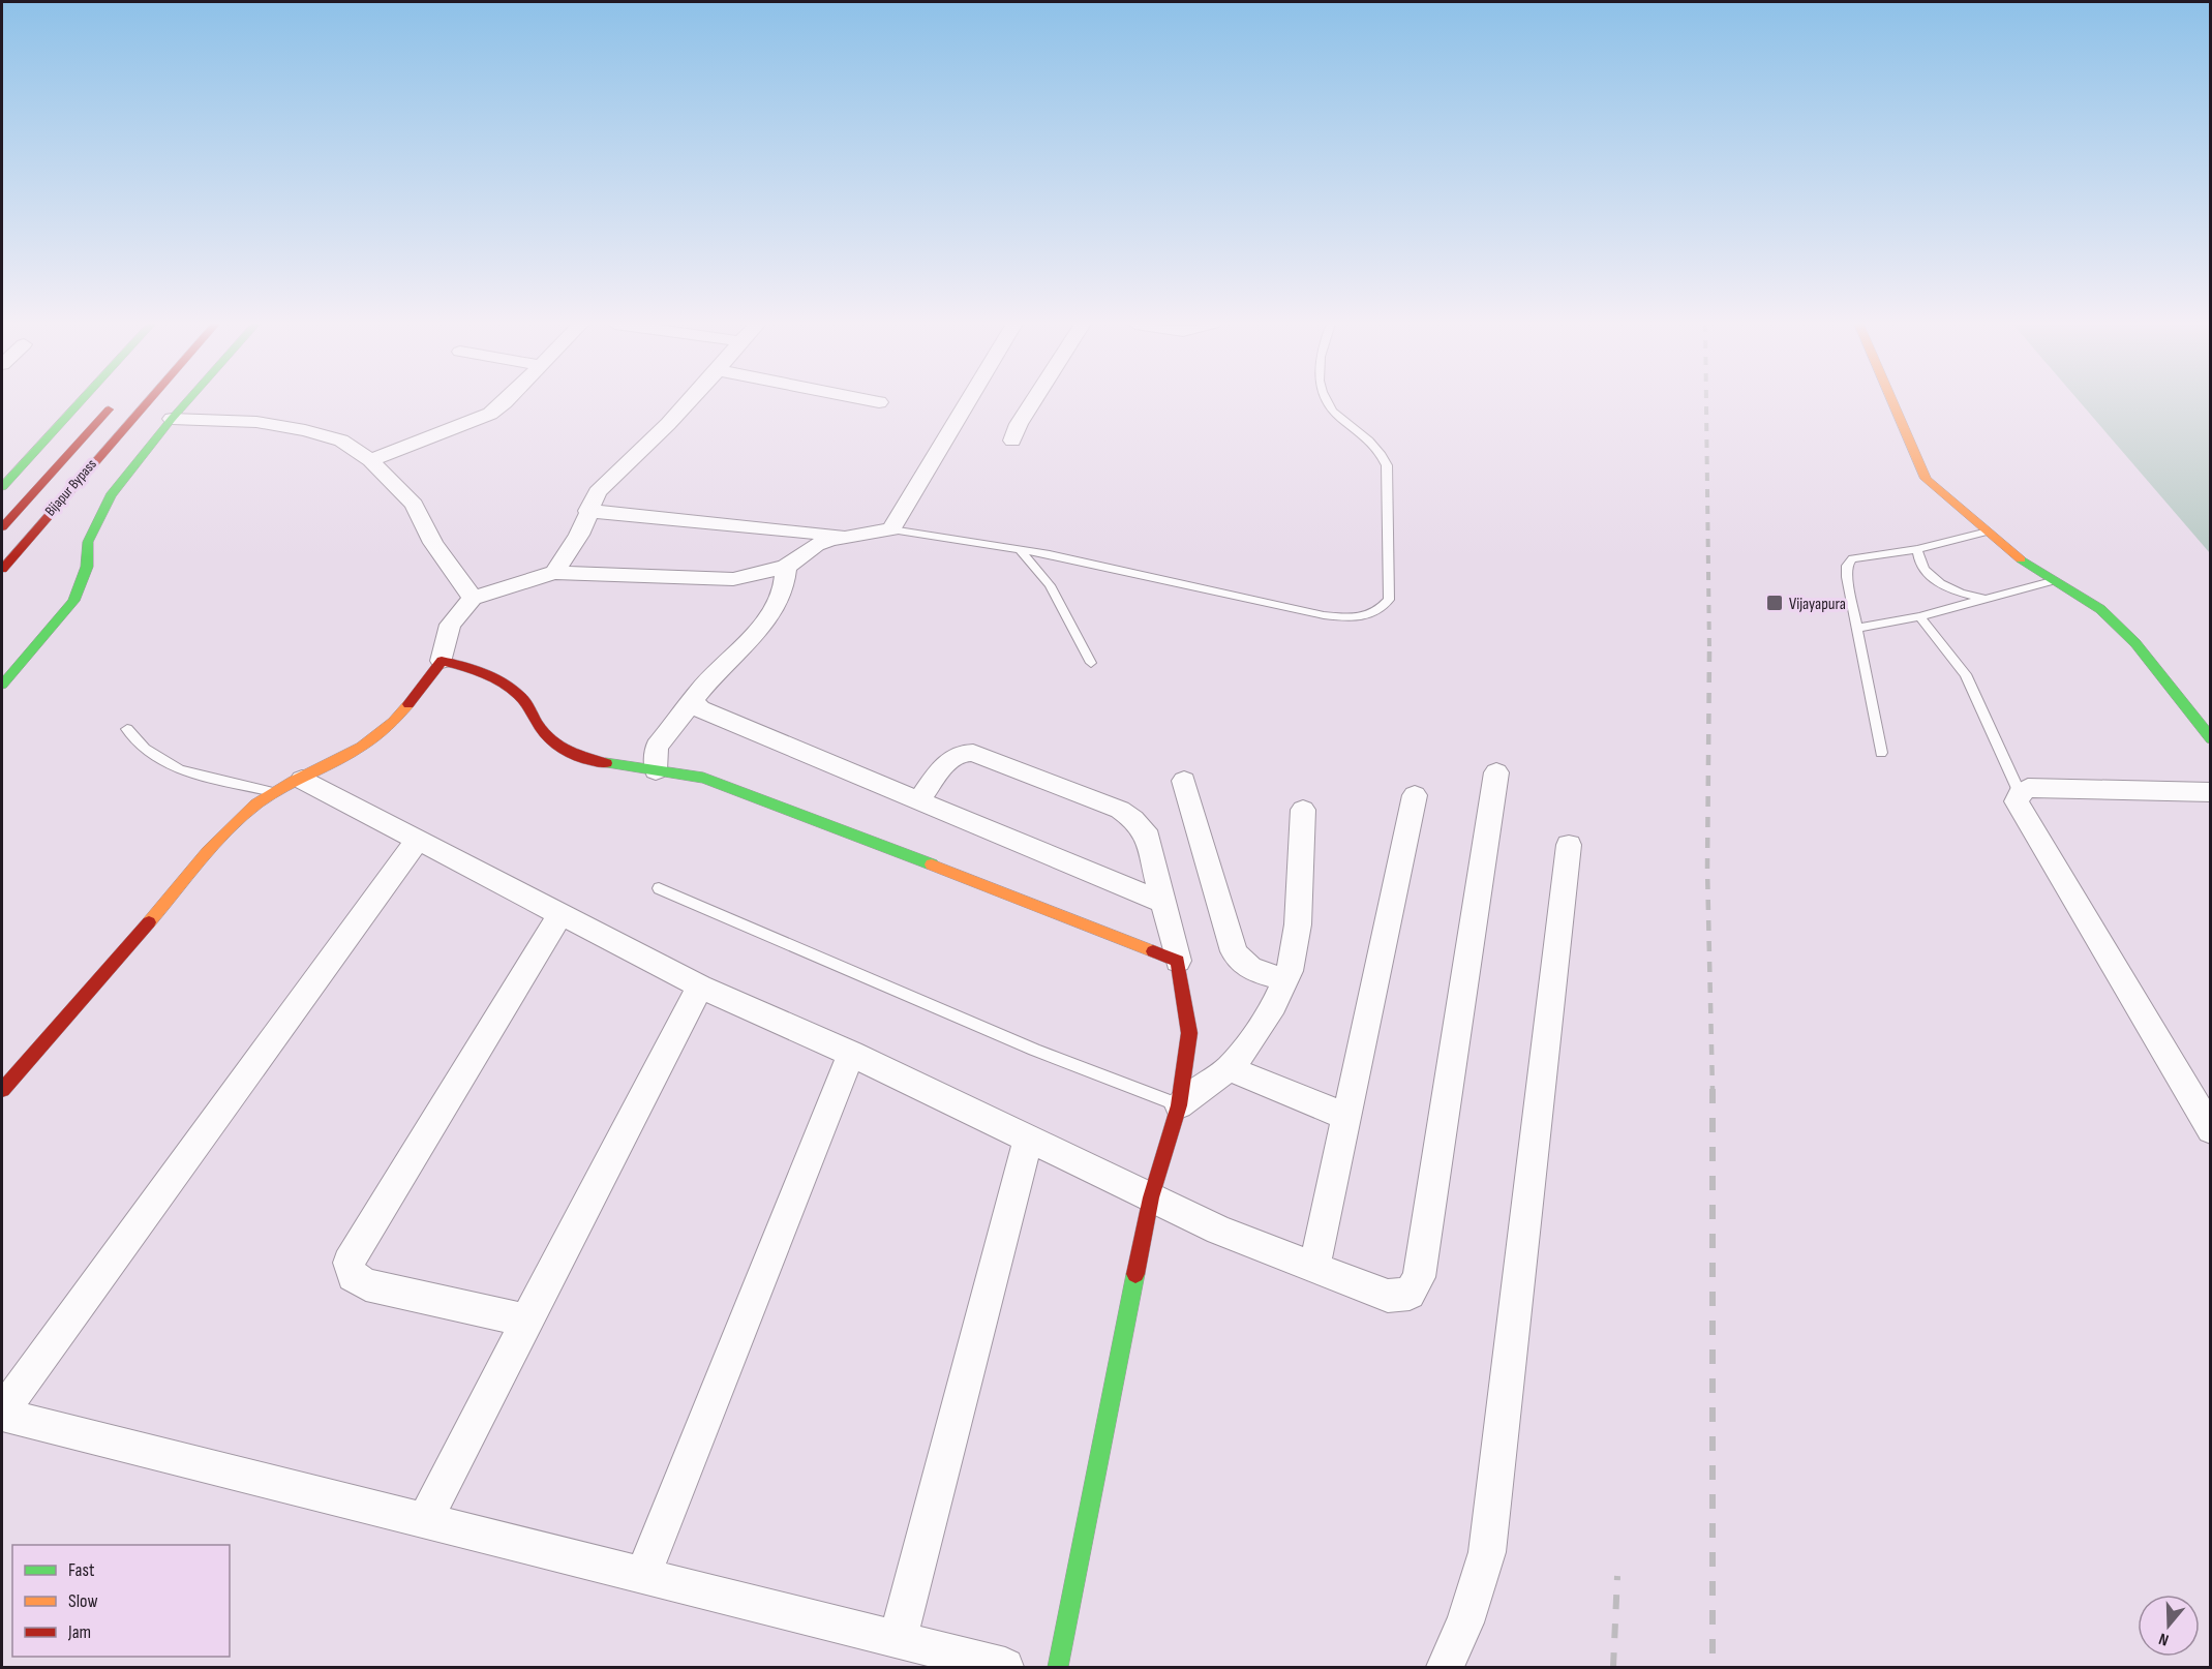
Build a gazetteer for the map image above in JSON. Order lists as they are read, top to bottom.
{
  "streets": {
    "main road": ["Bijapur Bypass"]
  },
  "places": {
    "transit": ["Vijayapura"]
  },
  "legend": ["Fast", "Slow", "Jam"],
  "north": "bottom"
}
